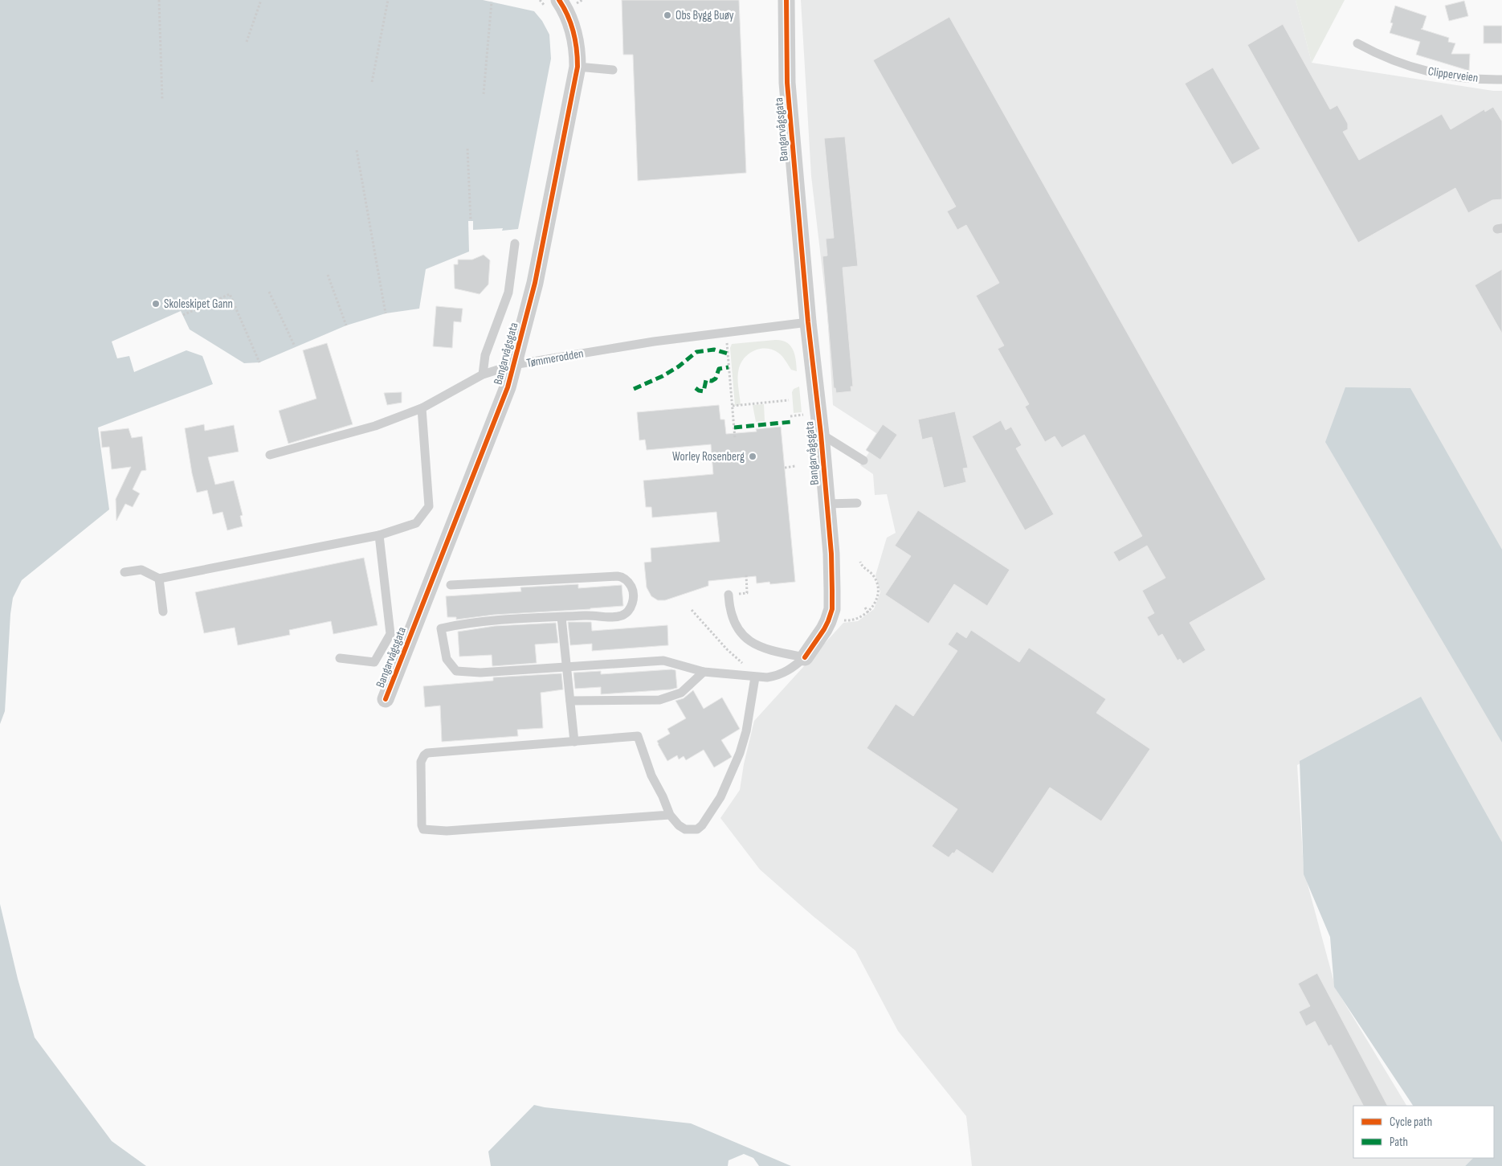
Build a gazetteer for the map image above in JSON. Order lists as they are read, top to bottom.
{
  "streets": {
    "street": ["Bangarvågsgata"],
    "lane": ["Clipperveien", "Tømmerodden"]
  },
  "crossings": [
    ["Bangarvågsgata", "Tømmerodden"]
  ],
  "places": ["Obs Bygg Buøy", "Skoleskipet Gann", "Worley Rosenberg"],
  "legend": ["Cycle path", "Path"]
}
